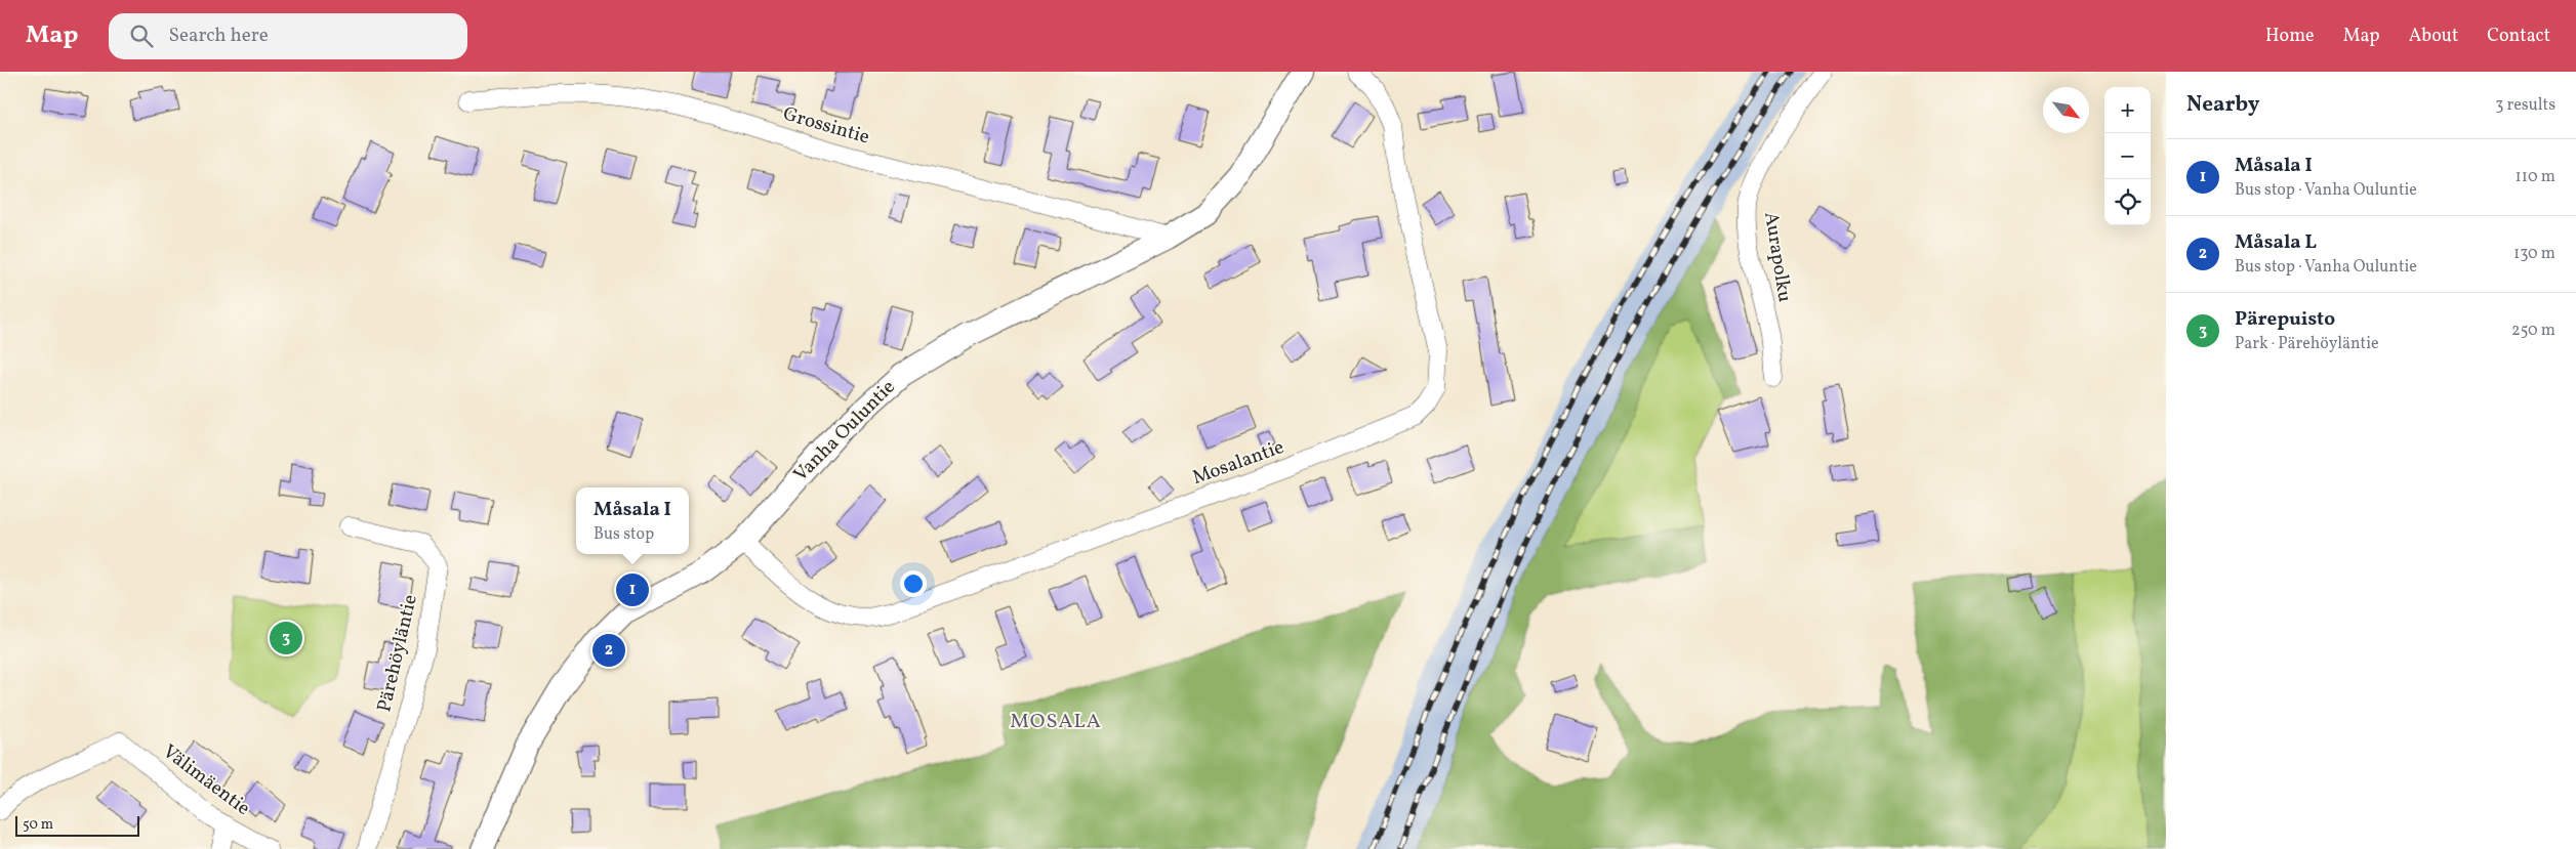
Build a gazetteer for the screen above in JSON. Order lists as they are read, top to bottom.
{
  "streets": {
    "street": [
      "Grossintie",
      "Aurapolku",
      "Vanha Ouluntie",
      "Mosalantie",
      "Pärehöyläntie",
      "Välimäentie"
    ]
  },
  "crossings": [
    ["Grossintie", "Vanha Ouluntie"],
    ["Vanha Ouluntie", "Mosalantie"]
  ],
  "districts": ["MOSALA"],
  "scale_bar": "50 m",
  "north": "bottom right",
  "page": {
    "header": "Map",
    "search": "Search here",
    "nav": [
      "Home",
      "Map",
      "About",
      "Contact"
    ],
    "heading": ["Nearby", "3 results"],
    "map_buttons": ["+", "−"],
    "list": [
      {
        "mark": "1",
        "name": "Måsala I",
        "note": "Bus stop · Vanha Ouluntie",
        "value": "110 m"
      },
      {
        "mark": "2",
        "name": "Måsala L",
        "note": "Bus stop · Vanha Ouluntie",
        "value": "130 m"
      },
      {
        "mark": "3",
        "name": "Pärepuisto",
        "note": "Park · Pärehöyläntie",
        "value": "250 m"
      }
    ],
    "popup": ["Måsala I", "Bus stop"],
    "pins": ["1", "3", "2"],
    "scale": "50 m"
  }
}
